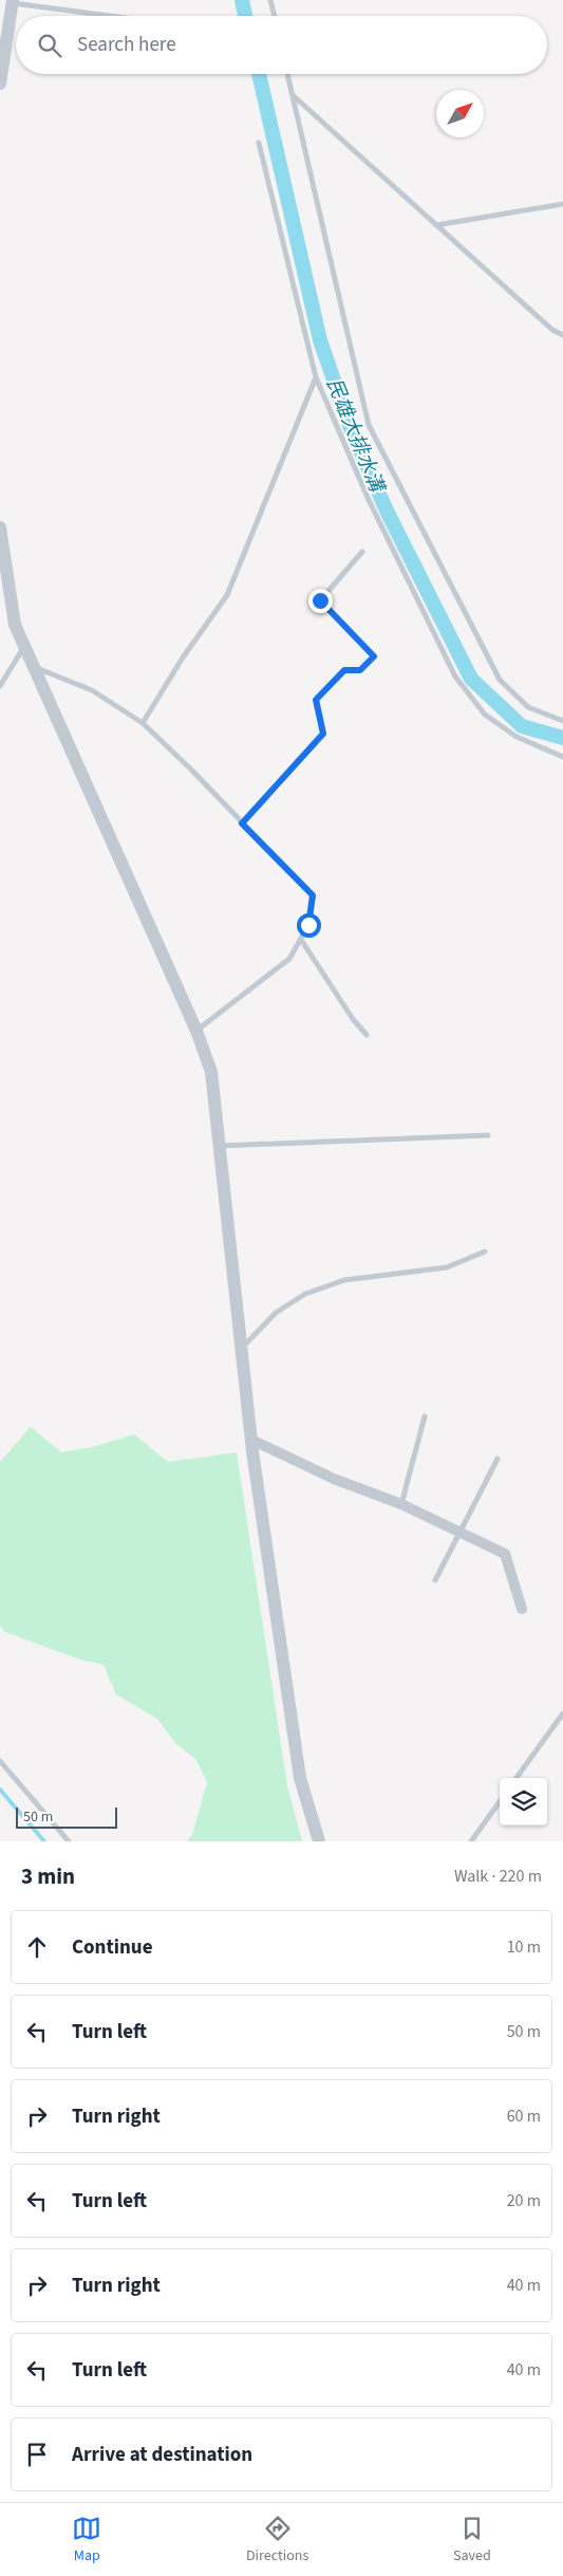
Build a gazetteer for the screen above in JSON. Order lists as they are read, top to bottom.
{
  "water": ["民雄大排水溝"],
  "scale_bar": "50 m",
  "north": "top right",
  "page": {
    "search": "Search here",
    "scale": "50 m",
    "heading": ["3 min", "Walk · 220 m"],
    "list": [
      ["Continue", "10 m"],
      ["Turn left", "50 m"],
      ["Turn right", "60 m"],
      ["Turn left", "20 m"],
      ["Turn right", "40 m"],
      ["Turn left", "40 m"],
      "Arrive at destination"
    ],
    "nav": ["Map", "Directions", "Saved"]
  }
}
